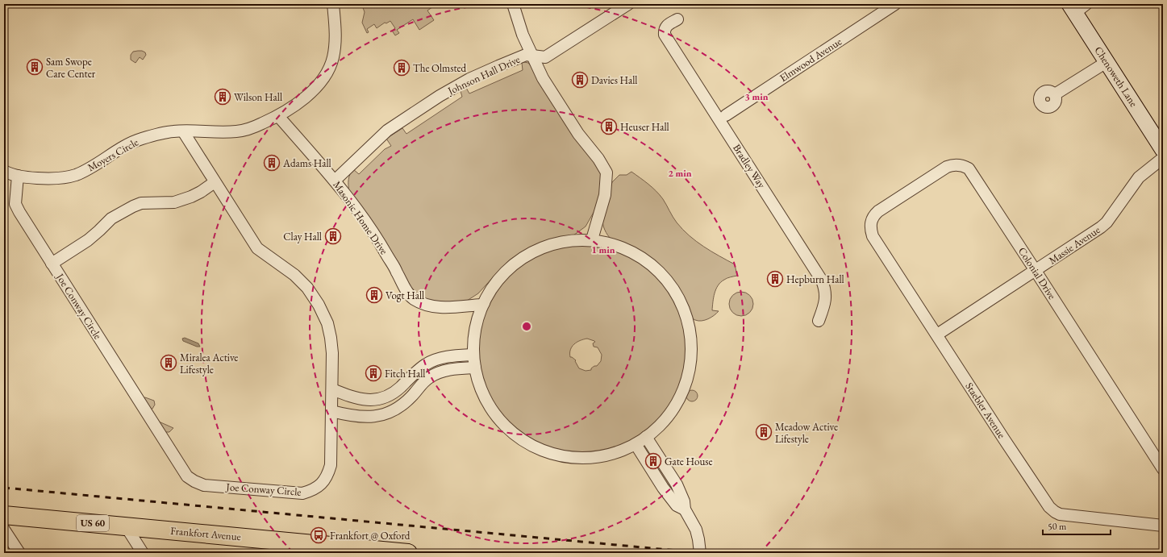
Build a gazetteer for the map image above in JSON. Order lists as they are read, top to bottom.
{
  "streets": {
    "main road": ["Chenoweth Lane", "US 60", "Frankfort Avenue"],
    "street": [
      "Elmwood Avenue",
      "Johnson Hall Drive",
      "Moyers Circle",
      "Bradley Way",
      "Masonic Home Drive",
      "Massie Avenue",
      "Colonial Drive",
      "Joe Conway Circle",
      "Staebler Avenue"
    ]
  },
  "crossings": [
    ["Johnson Hall Drive", "Masonic Home Drive"],
    ["Moyers Circle", "Masonic Home Drive"],
    ["Moyers Circle", "Joe Conway Circle"],
    ["Massie Avenue", "Colonial Drive"],
    ["Massie Avenue", "Staebler Avenue"],
    ["Colonial Drive", "Staebler Avenue"]
  ],
  "places": {
    "building": [
      "Sam Swope Care Center",
      "The Olmsted",
      "Davies Hall",
      "Wilson Hall",
      "Heuser Hall",
      "Adams Hall",
      "Clay Hall",
      "Hepburn Hall",
      "Vogt Hall",
      "Miralea Active Lifestyle",
      "Fitch Hall",
      "Meadow Active Lifestyle",
      "Gate House"
    ],
    "bus stop": ["Frankfort @ Oxford"]
  },
  "scale_bar": "50 m",
  "rings": ["3 min", "2 min", "1 min"]
}
